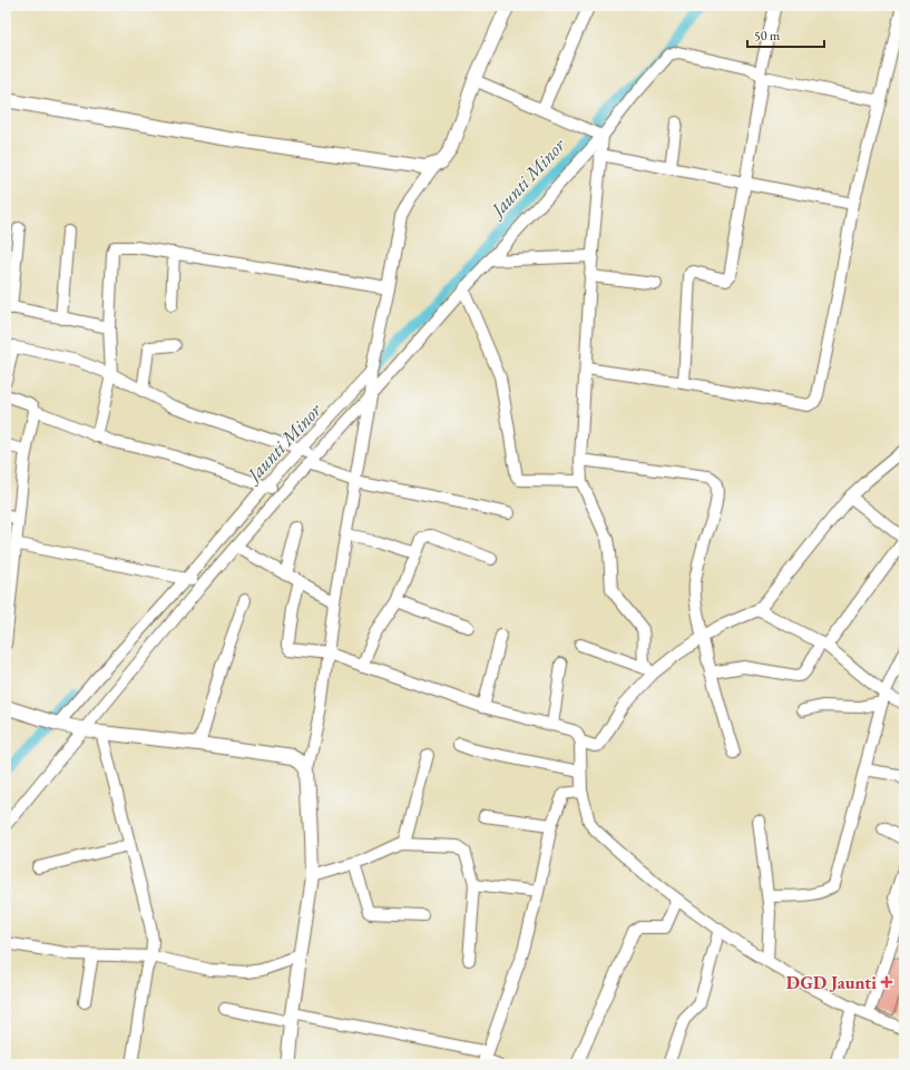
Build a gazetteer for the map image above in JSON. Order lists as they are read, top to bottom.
{
  "water": ["Jaunti Minor"],
  "places": {
    "health": ["DGD Jaunti"]
  },
  "scale_bar": "50 m"
}
